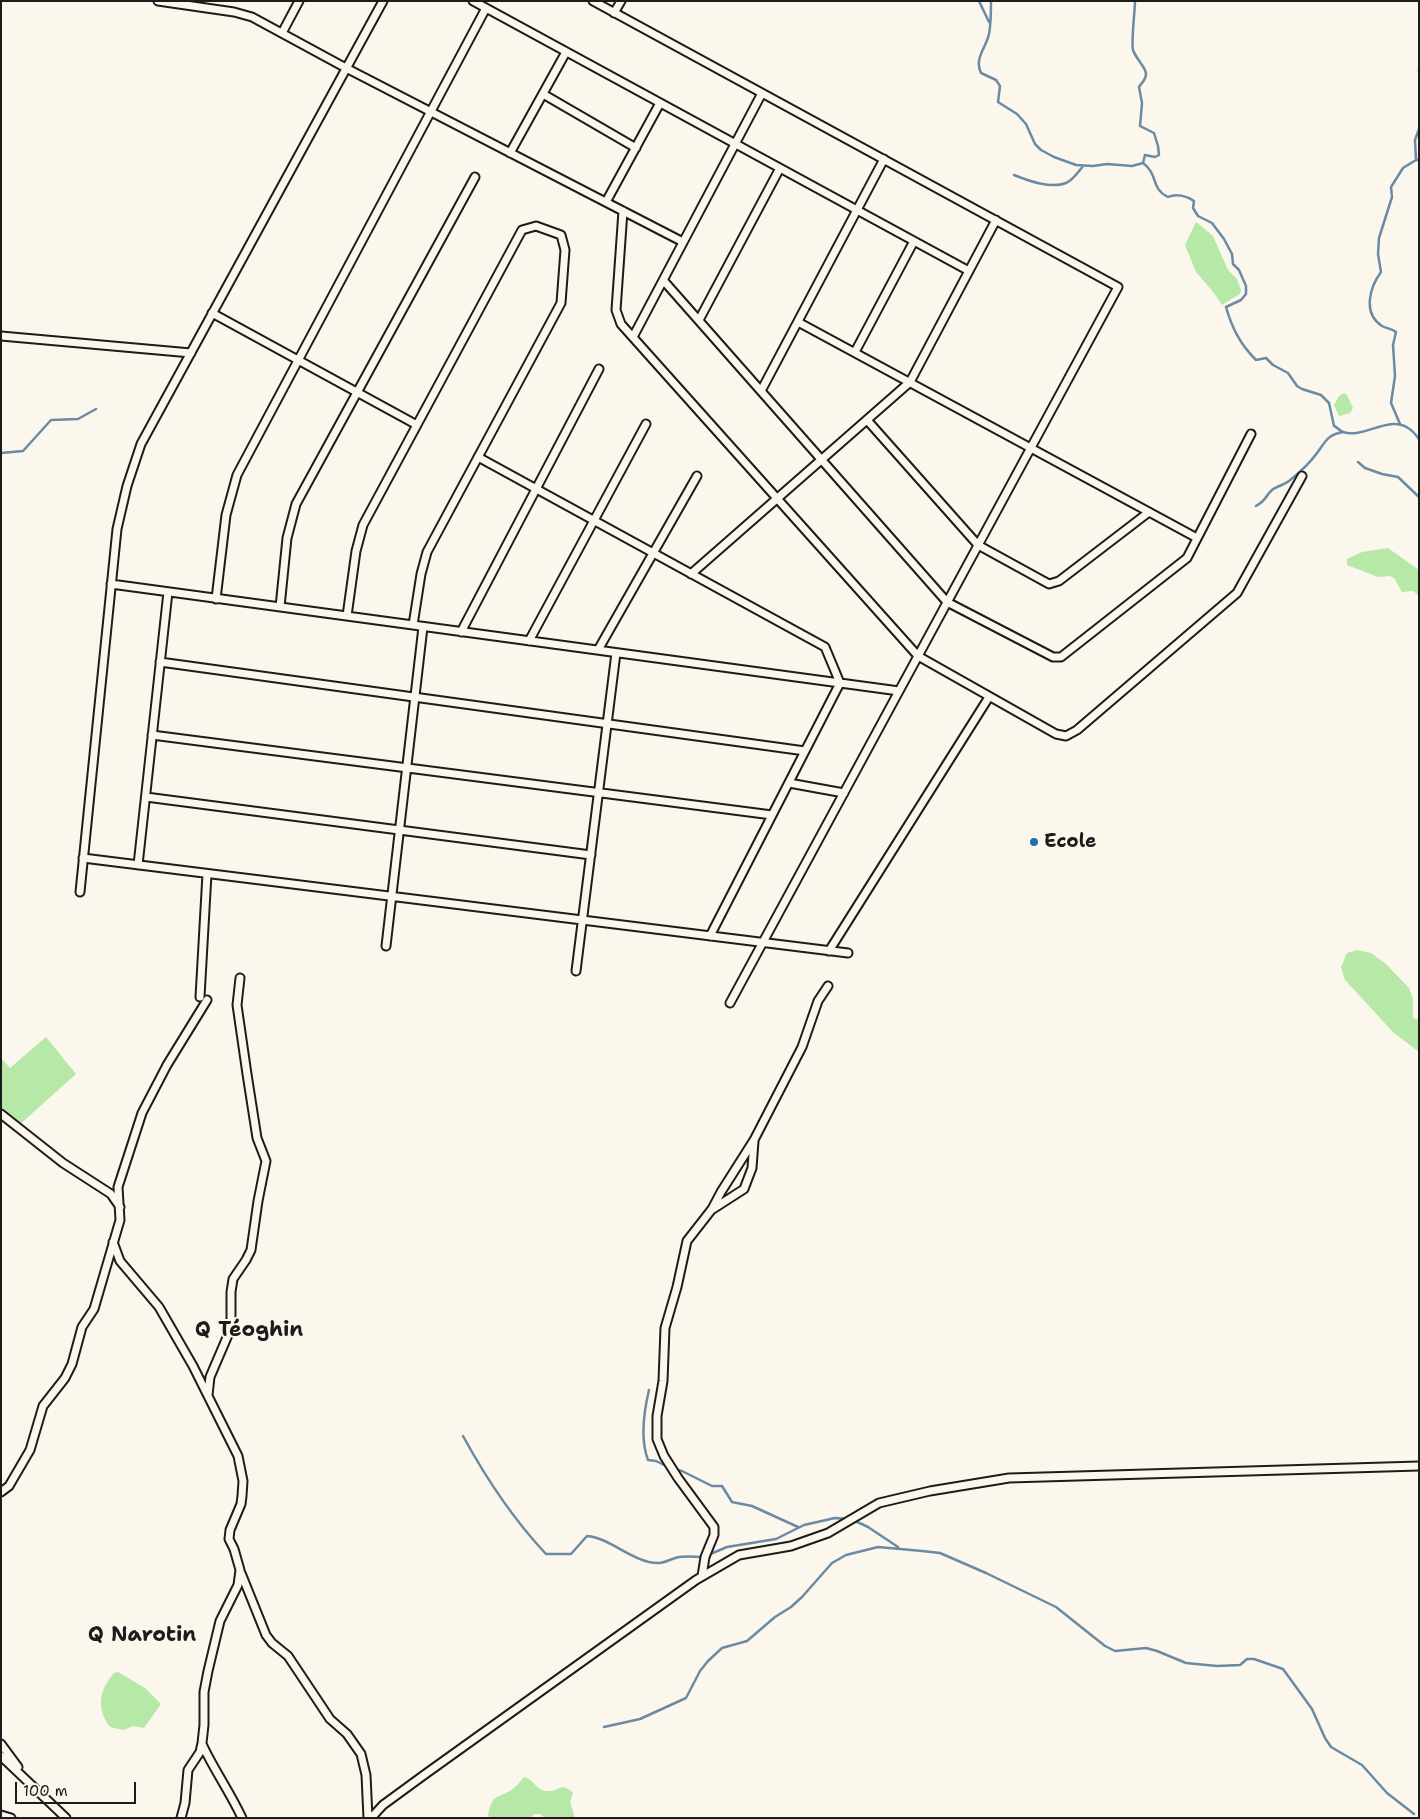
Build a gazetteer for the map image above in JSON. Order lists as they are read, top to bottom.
{
  "districts": ["Q Téoghin", "Q Narotin"],
  "places": ["Ecole"],
  "scale_bar": "100 m"
}
